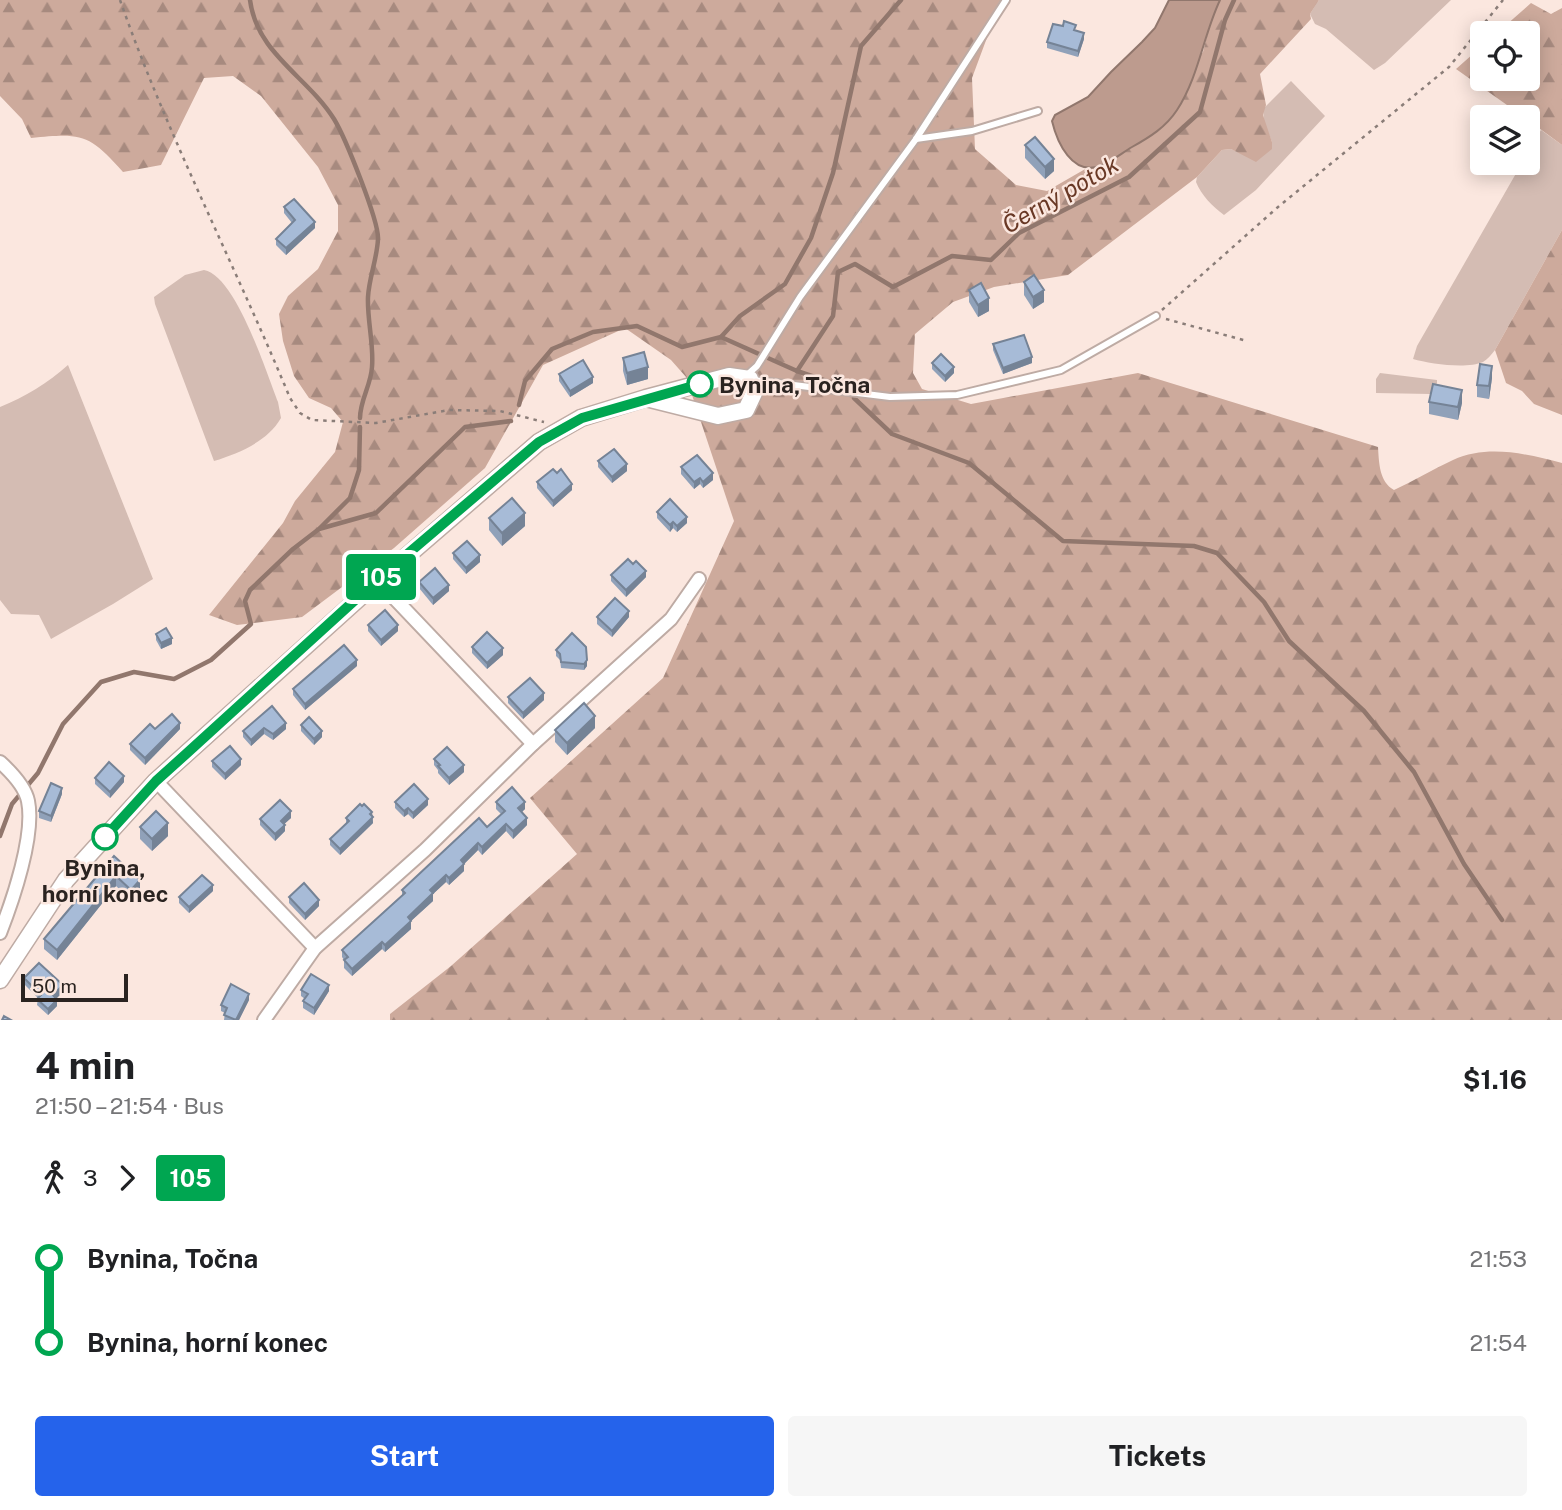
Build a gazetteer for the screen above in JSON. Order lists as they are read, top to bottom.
{
  "water": ["Černý potok"],
  "places": ["Bynina, Točna", "Bynina, horní konec"],
  "lines": ["bus line 105"],
  "scale_bar": "50 m",
  "page": {
    "on_map": "105",
    "scale": "50 m",
    "heading": ["4 min", "21:50 – 21:54 · Bus", "$1.16"],
    "legs": ["3", "105"],
    "list": [
      {
        "name": "Bynina, Točna",
        "value": "21:53"
      },
      {
        "name": "Bynina, horní konec",
        "value": "21:54"
      }
    ],
    "buttons": ["Start", "Tickets"]
  }
}
